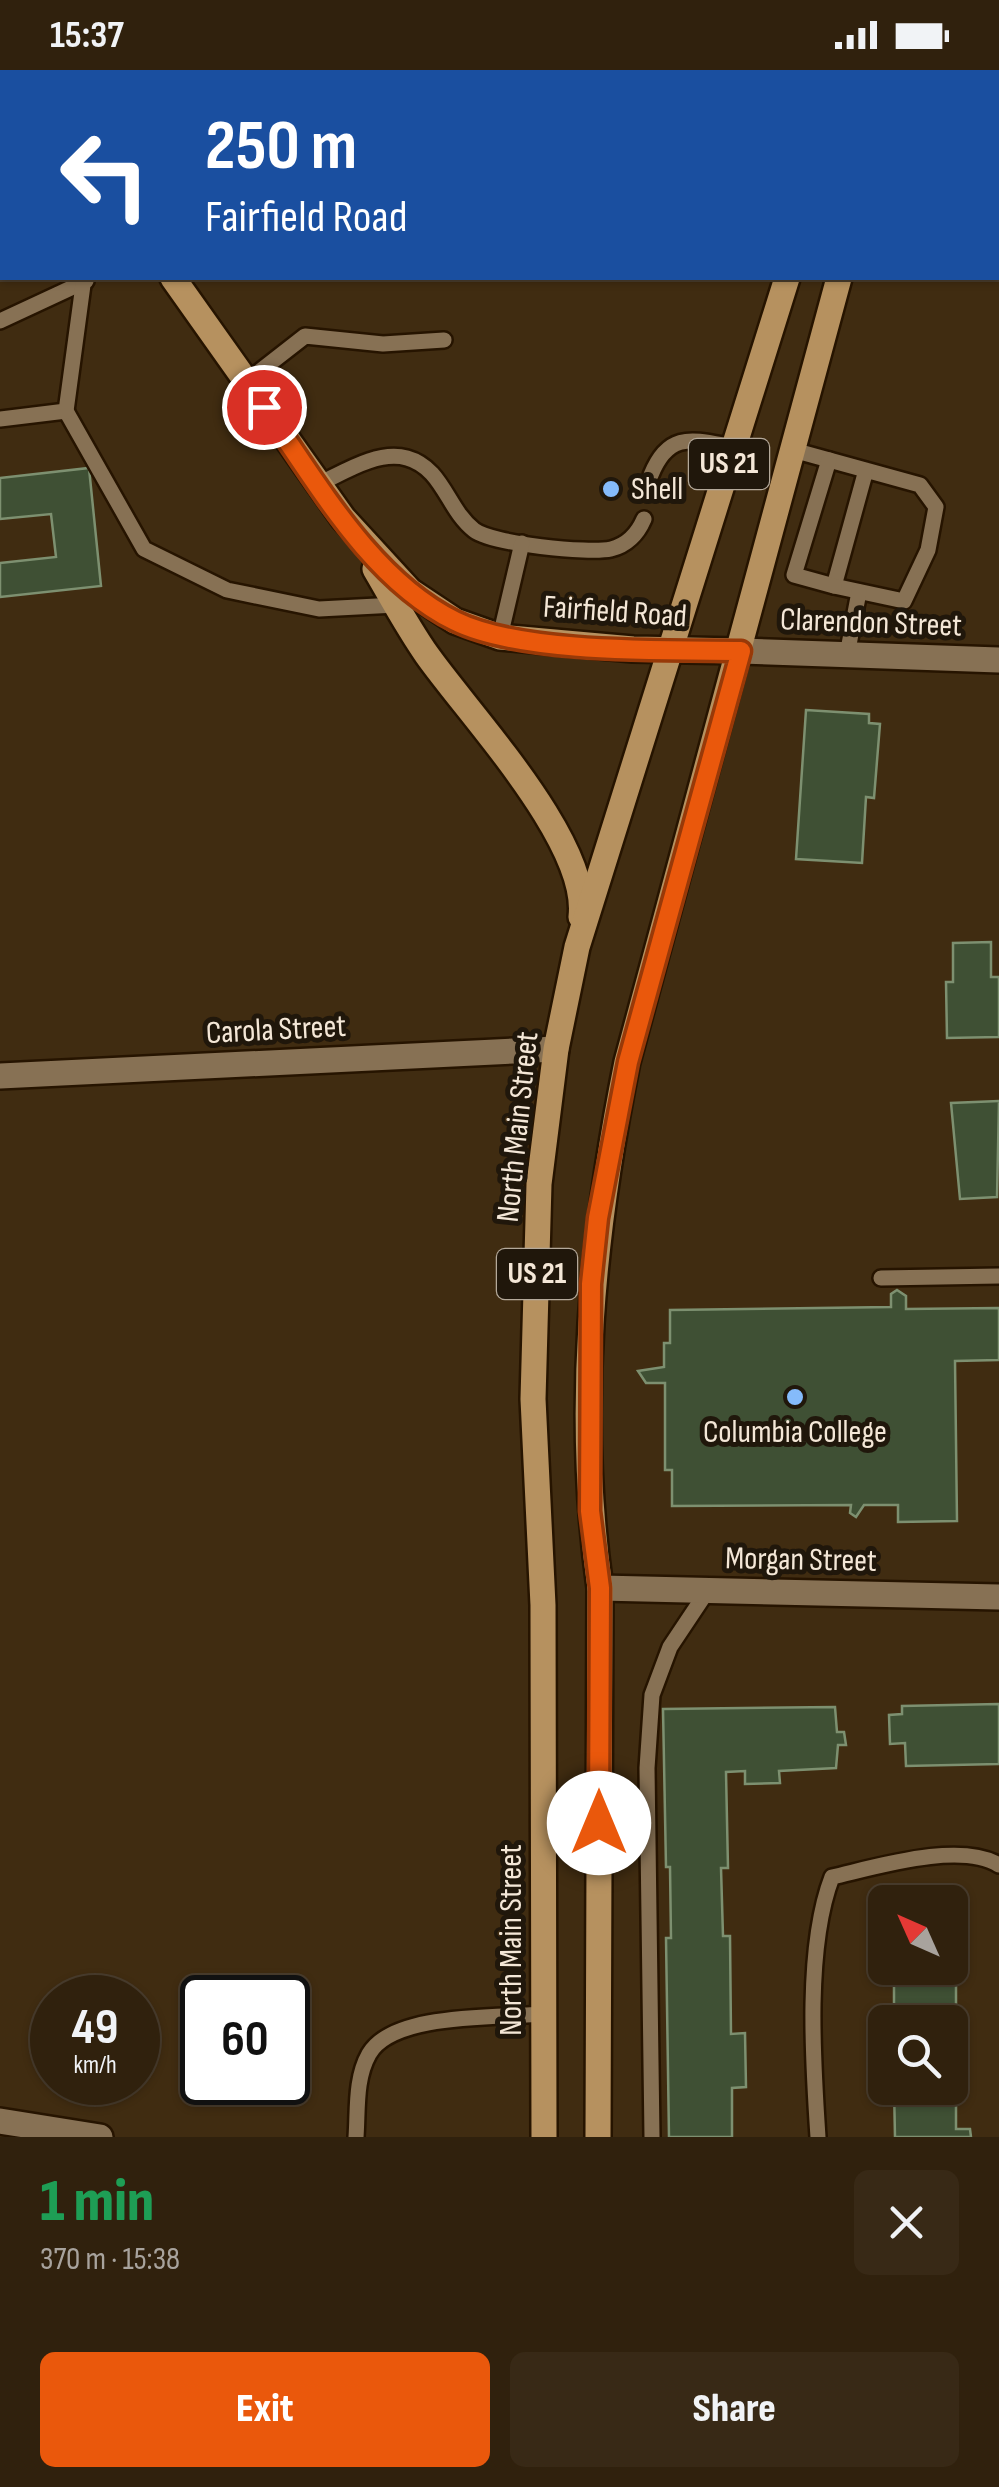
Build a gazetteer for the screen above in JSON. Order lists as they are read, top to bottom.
{
  "streets": {
    "main road": ["US 21", "Fairfield Road", "North Main Street"],
    "street": ["Clarendon Street", "Carola Street", "Morgan Street"]
  },
  "crossings": [
    ["US 21", "Fairfield Road"],
    ["US 21", "Clarendon Street"],
    ["US 21", "Morgan Street"],
    ["Fairfield Road", "Clarendon Street"],
    ["Fairfield Road", "North Main Street"],
    ["Carola Street", "North Main Street"]
  ],
  "places": ["Shell", "Columbia College"],
  "north": "top left",
  "page": {
    "status": "15:37",
    "turn": ["250 m", "Fairfield Road"],
    "speed": "49 km/h",
    "limit": "60",
    "heading": ["1 min", "370 m · 15:38"],
    "buttons": ["Exit", "Share"]
  }
}
